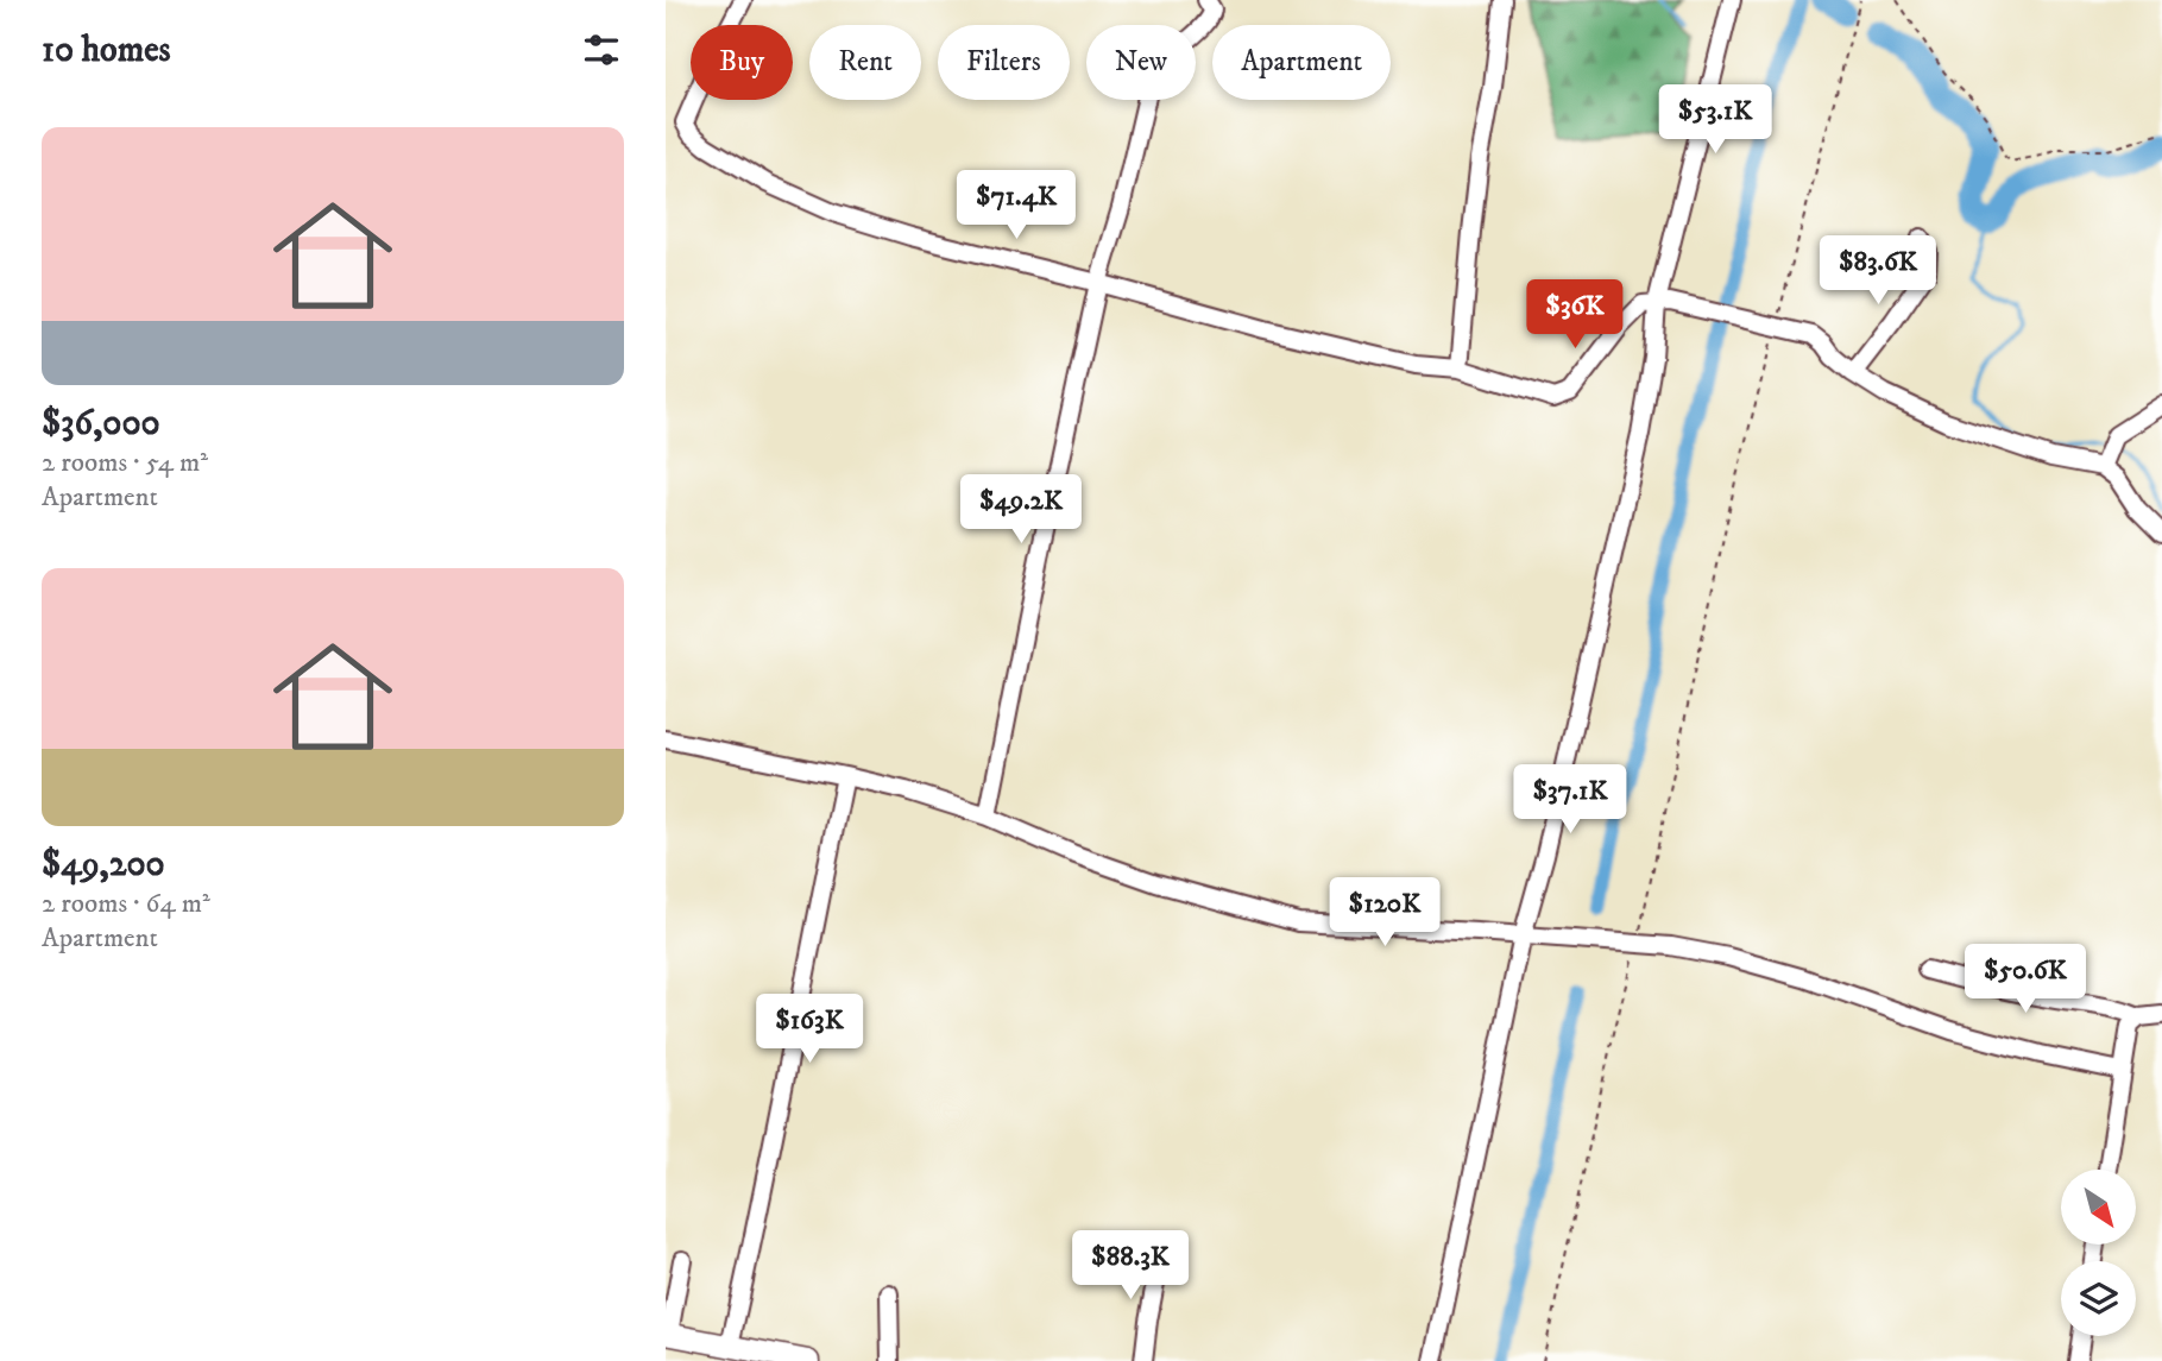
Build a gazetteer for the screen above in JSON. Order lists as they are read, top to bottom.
{
  "north": "bottom right",
  "page": {
    "heading": "10 homes",
    "chip": [
      "Buy",
      "Rent",
      "Filters",
      "New",
      "Apartment"
    ],
    "price": [
      "$53.1K",
      "$71.4K",
      "$83.6K",
      "$36K",
      "$49.2K",
      "$37.1K",
      "$120K",
      "$50.6K",
      "$163K",
      "$88.3K"
    ],
    "list": [
      {
        "name": "$36,000",
        "note": "2 rooms · 54 m² · Apartment"
      },
      {
        "name": "$49,200",
        "note": "2 rooms · 64 m² · Apartment"
      }
    ]
  }
}
